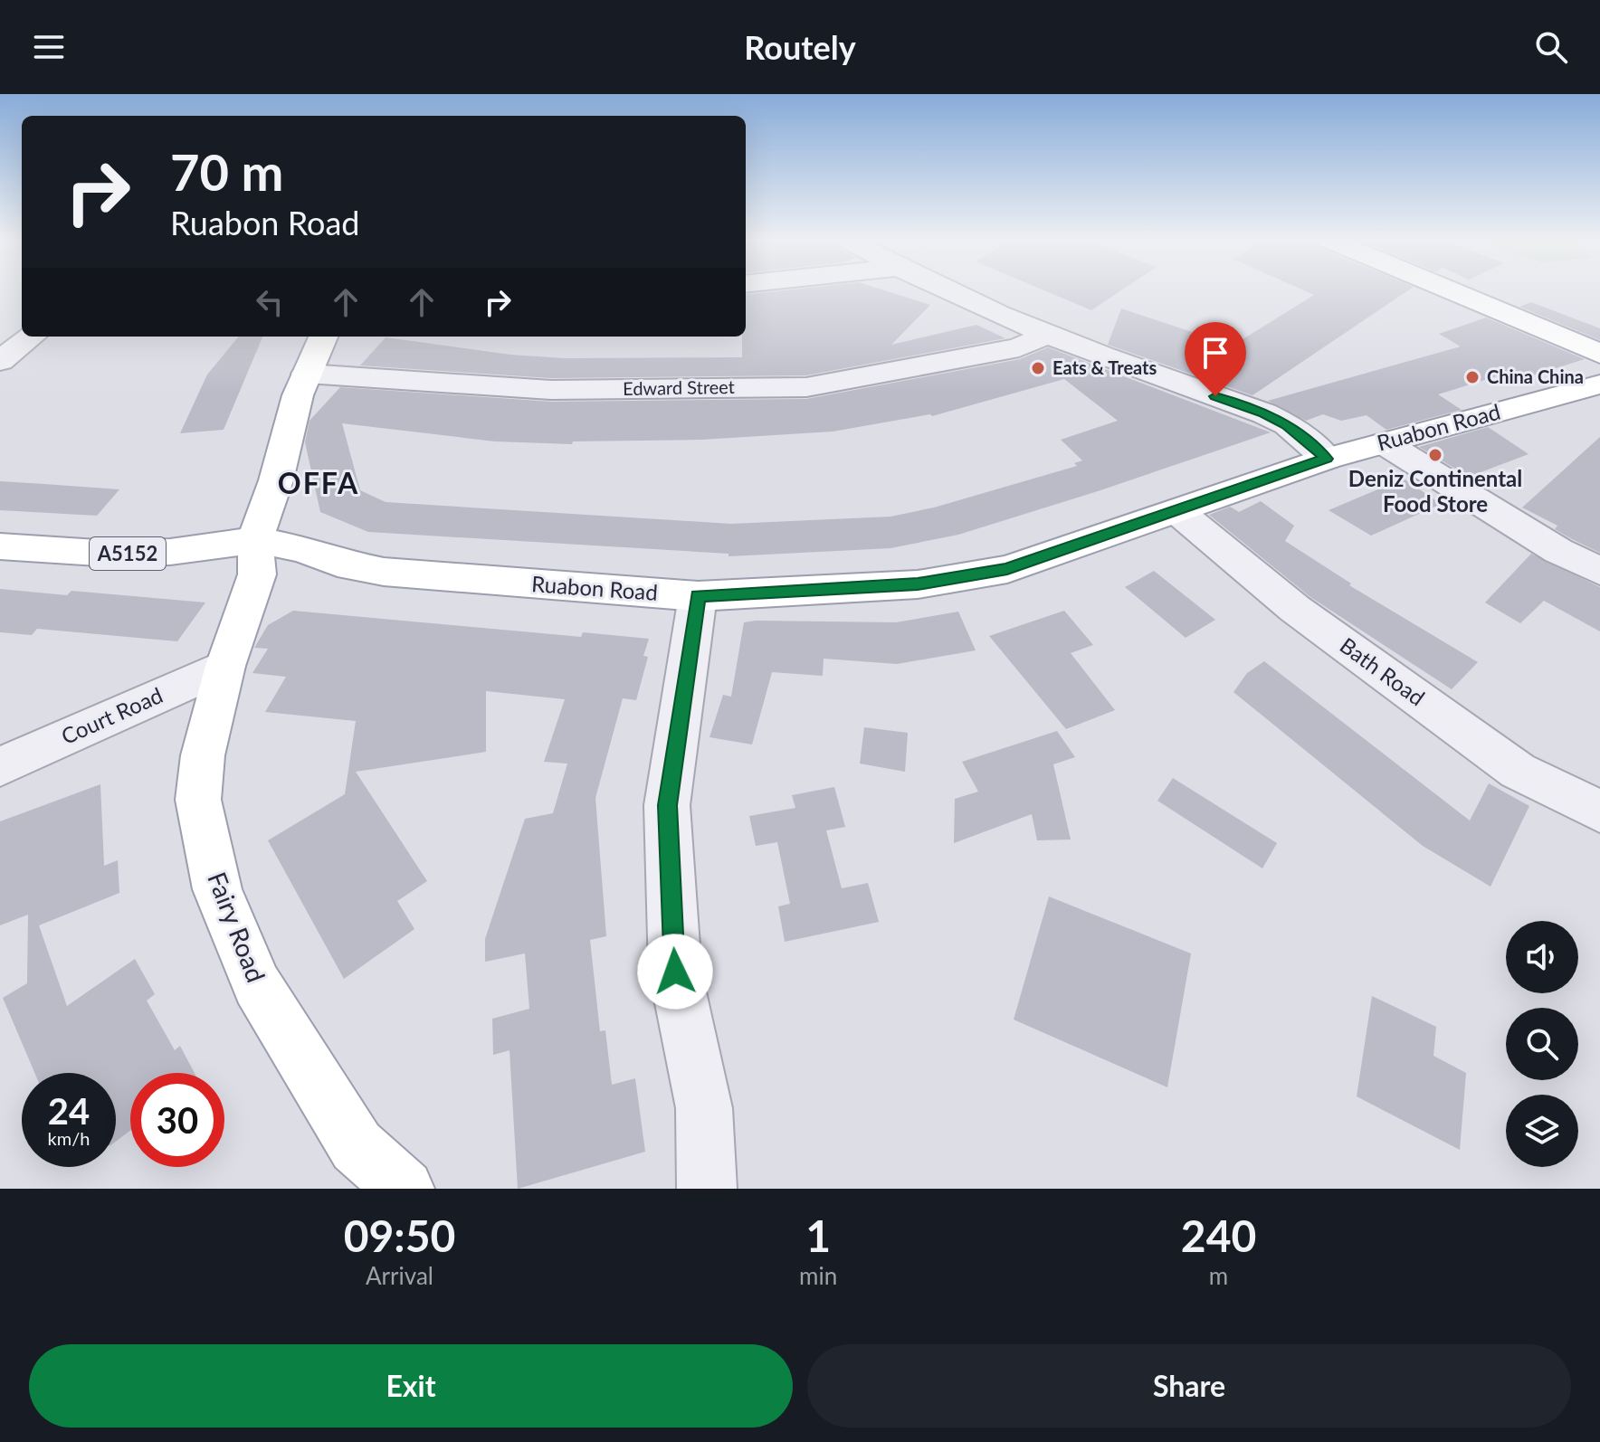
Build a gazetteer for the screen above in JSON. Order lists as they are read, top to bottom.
{
  "streets": {
    "main road": ["Ruabon Road", "A5152", "Fairy Road"],
    "street": ["Edward Street", "Bath Road", "Court Road"]
  },
  "crossings": [
    ["Ruabon Road", "Bath Road"],
    ["Ruabon Road", "Fairy Road"],
    ["Court Road", "Fairy Road"]
  ],
  "districts": ["OFFA"],
  "places": ["Eats & Treats", "China China", "Deniz Continental Food Store"],
  "page": {
    "header": "Routely",
    "turn": ["70 m", "Ruabon Road"],
    "speed": "24 km/h",
    "limit": "30",
    "eta": [
      "09:50",
      "Arrival",
      "1",
      "min",
      "240",
      "m"
    ],
    "buttons": ["Exit", "Share"]
  }
}
